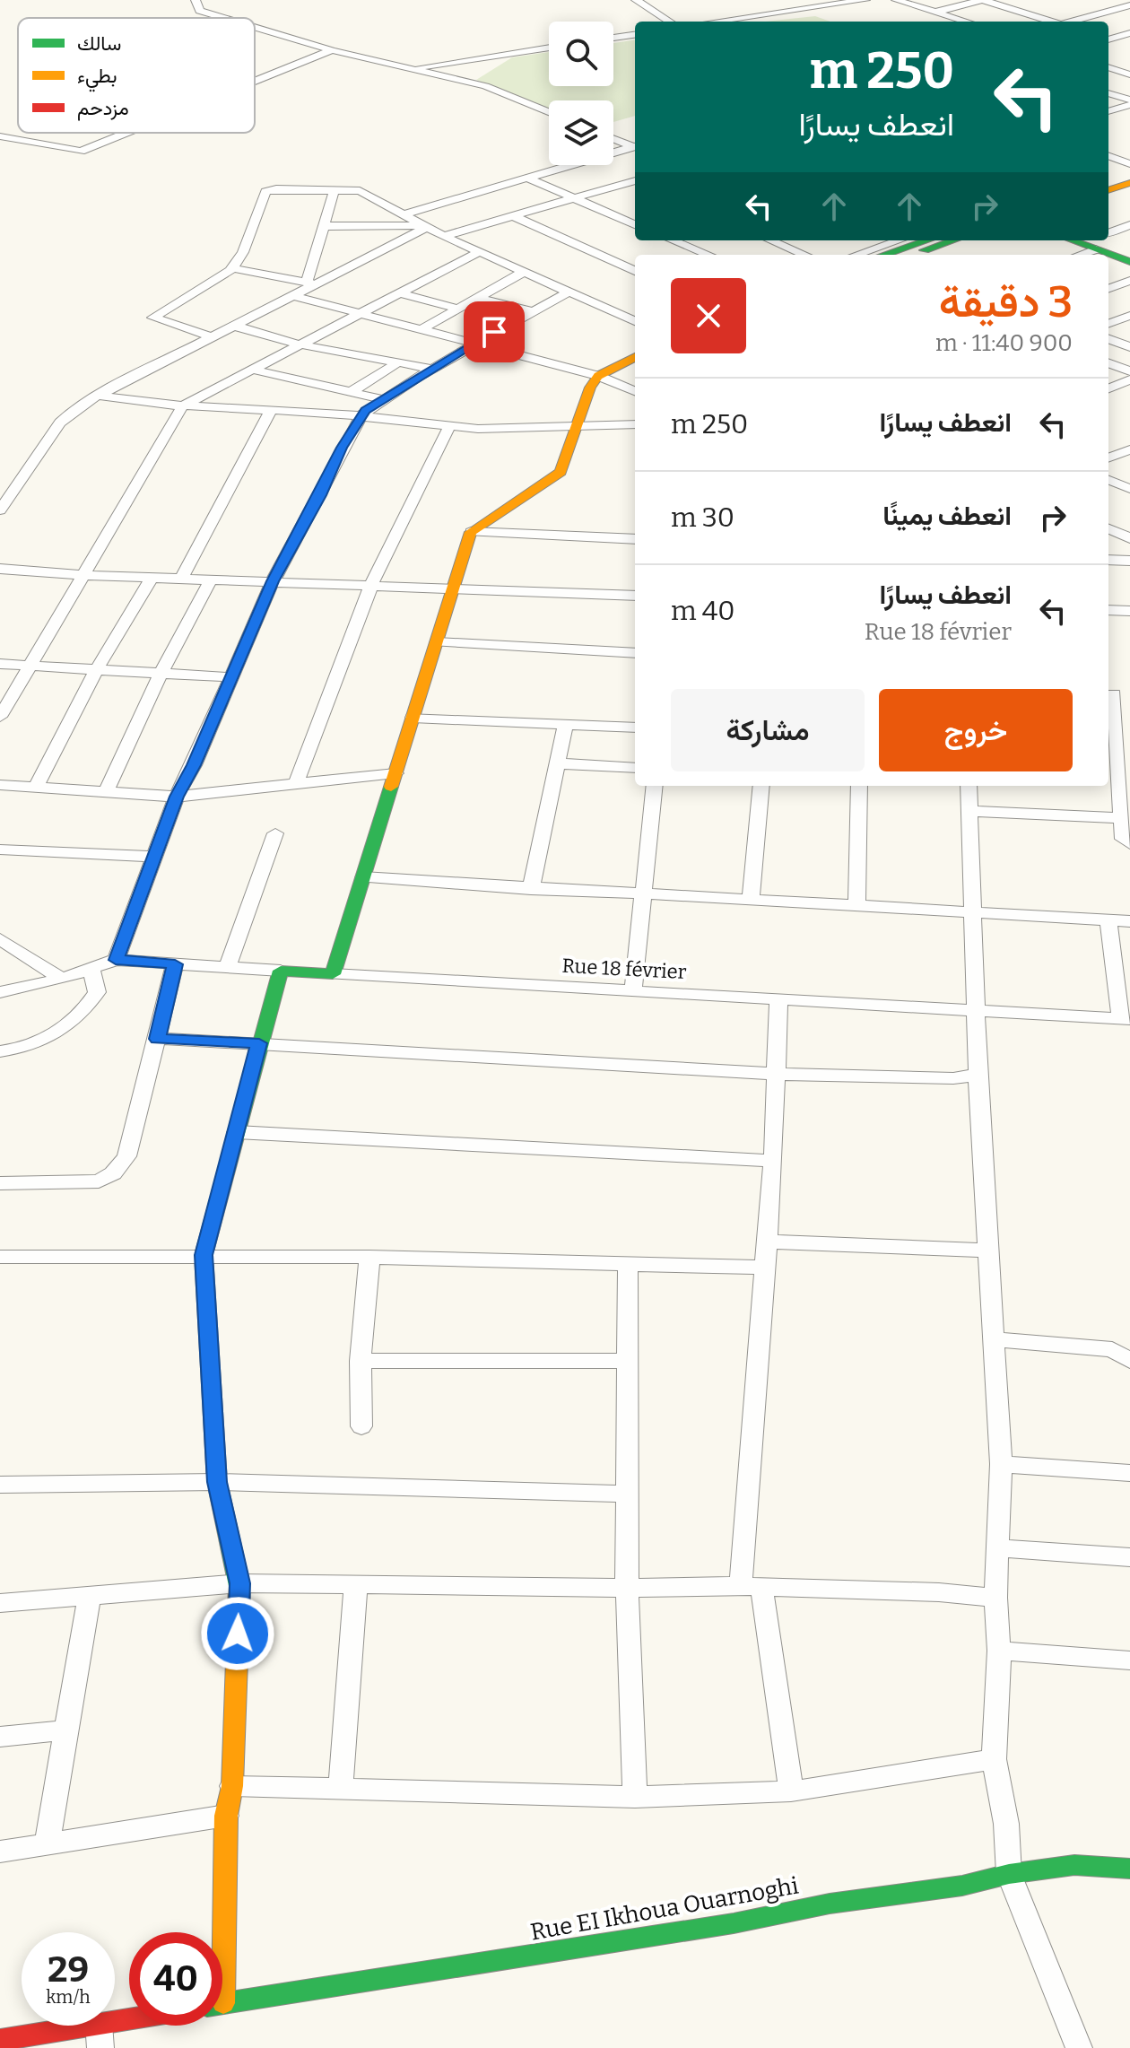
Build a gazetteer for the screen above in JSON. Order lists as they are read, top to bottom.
{
  "streets": {
    "street": ["Rue 18 février", "Rue EI Ikhoua Ouarnoghi"]
  },
  "legend": ["سالك", "بطيء", "مزدحم"],
  "page": {
    "turn": ["250 m", "انعطف يسارًا"],
    "heading": ["3 دقيقة", "900 m · 11:40"],
    "list": [
      {
        "name": "انعطف يسارًا",
        "value": "250 m"
      },
      {
        "name": "انعطف يمينًا",
        "value": "30 m"
      },
      {
        "name": "انعطف يسارًا",
        "note": "Rue 18 février",
        "value": "40 m"
      }
    ],
    "buttons": ["خروج", "مشاركة"],
    "speed": "29 km/h",
    "limit": "40"
  }
}
